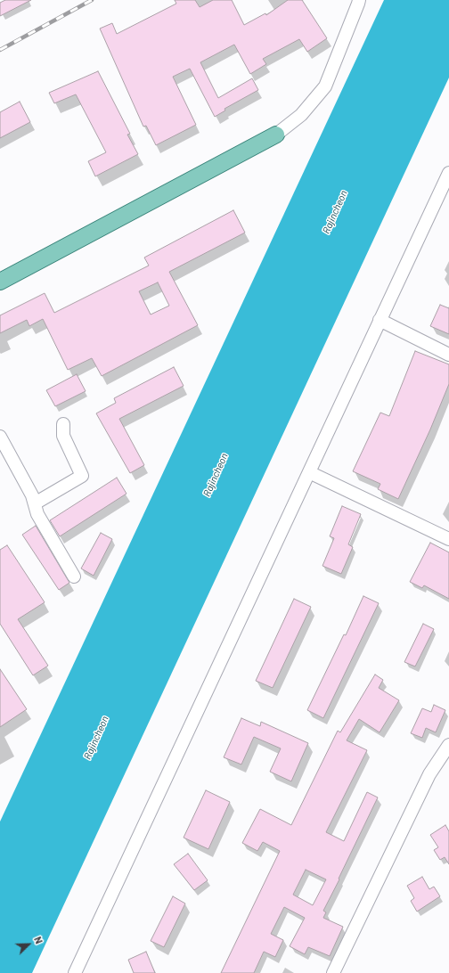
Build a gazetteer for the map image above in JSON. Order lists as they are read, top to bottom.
{
  "water": ["Rajincheon"],
  "north": "top right"
}
